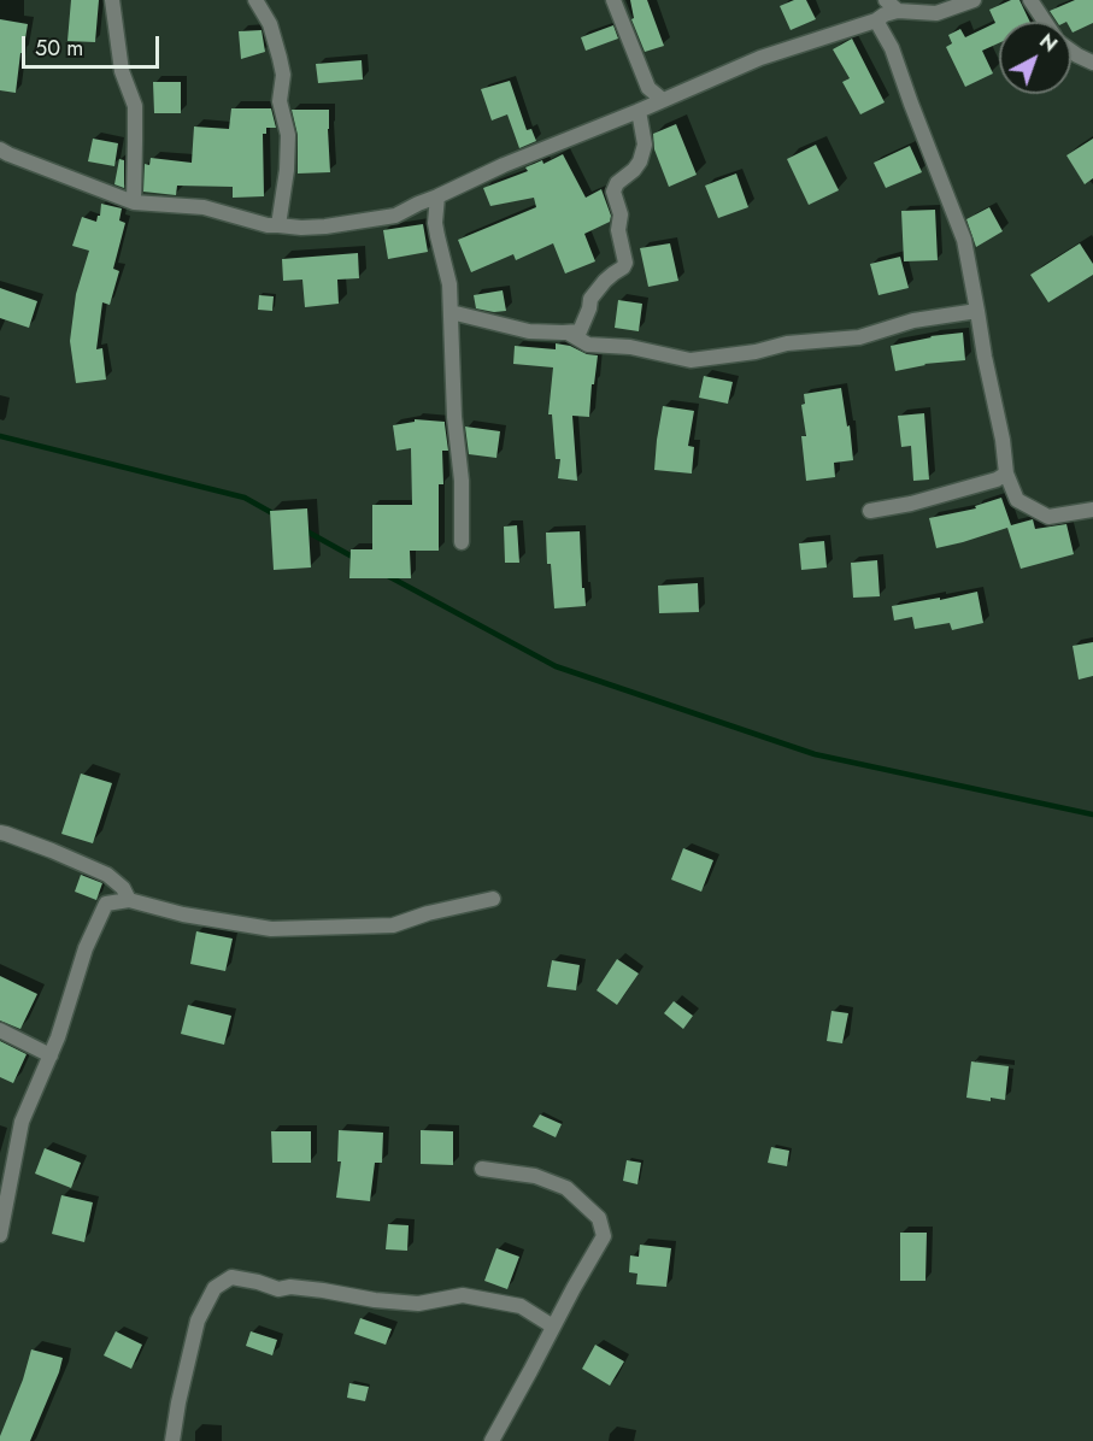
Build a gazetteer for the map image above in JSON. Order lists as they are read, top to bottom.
{
  "scale_bar": "50 m",
  "north": "top right"
}
